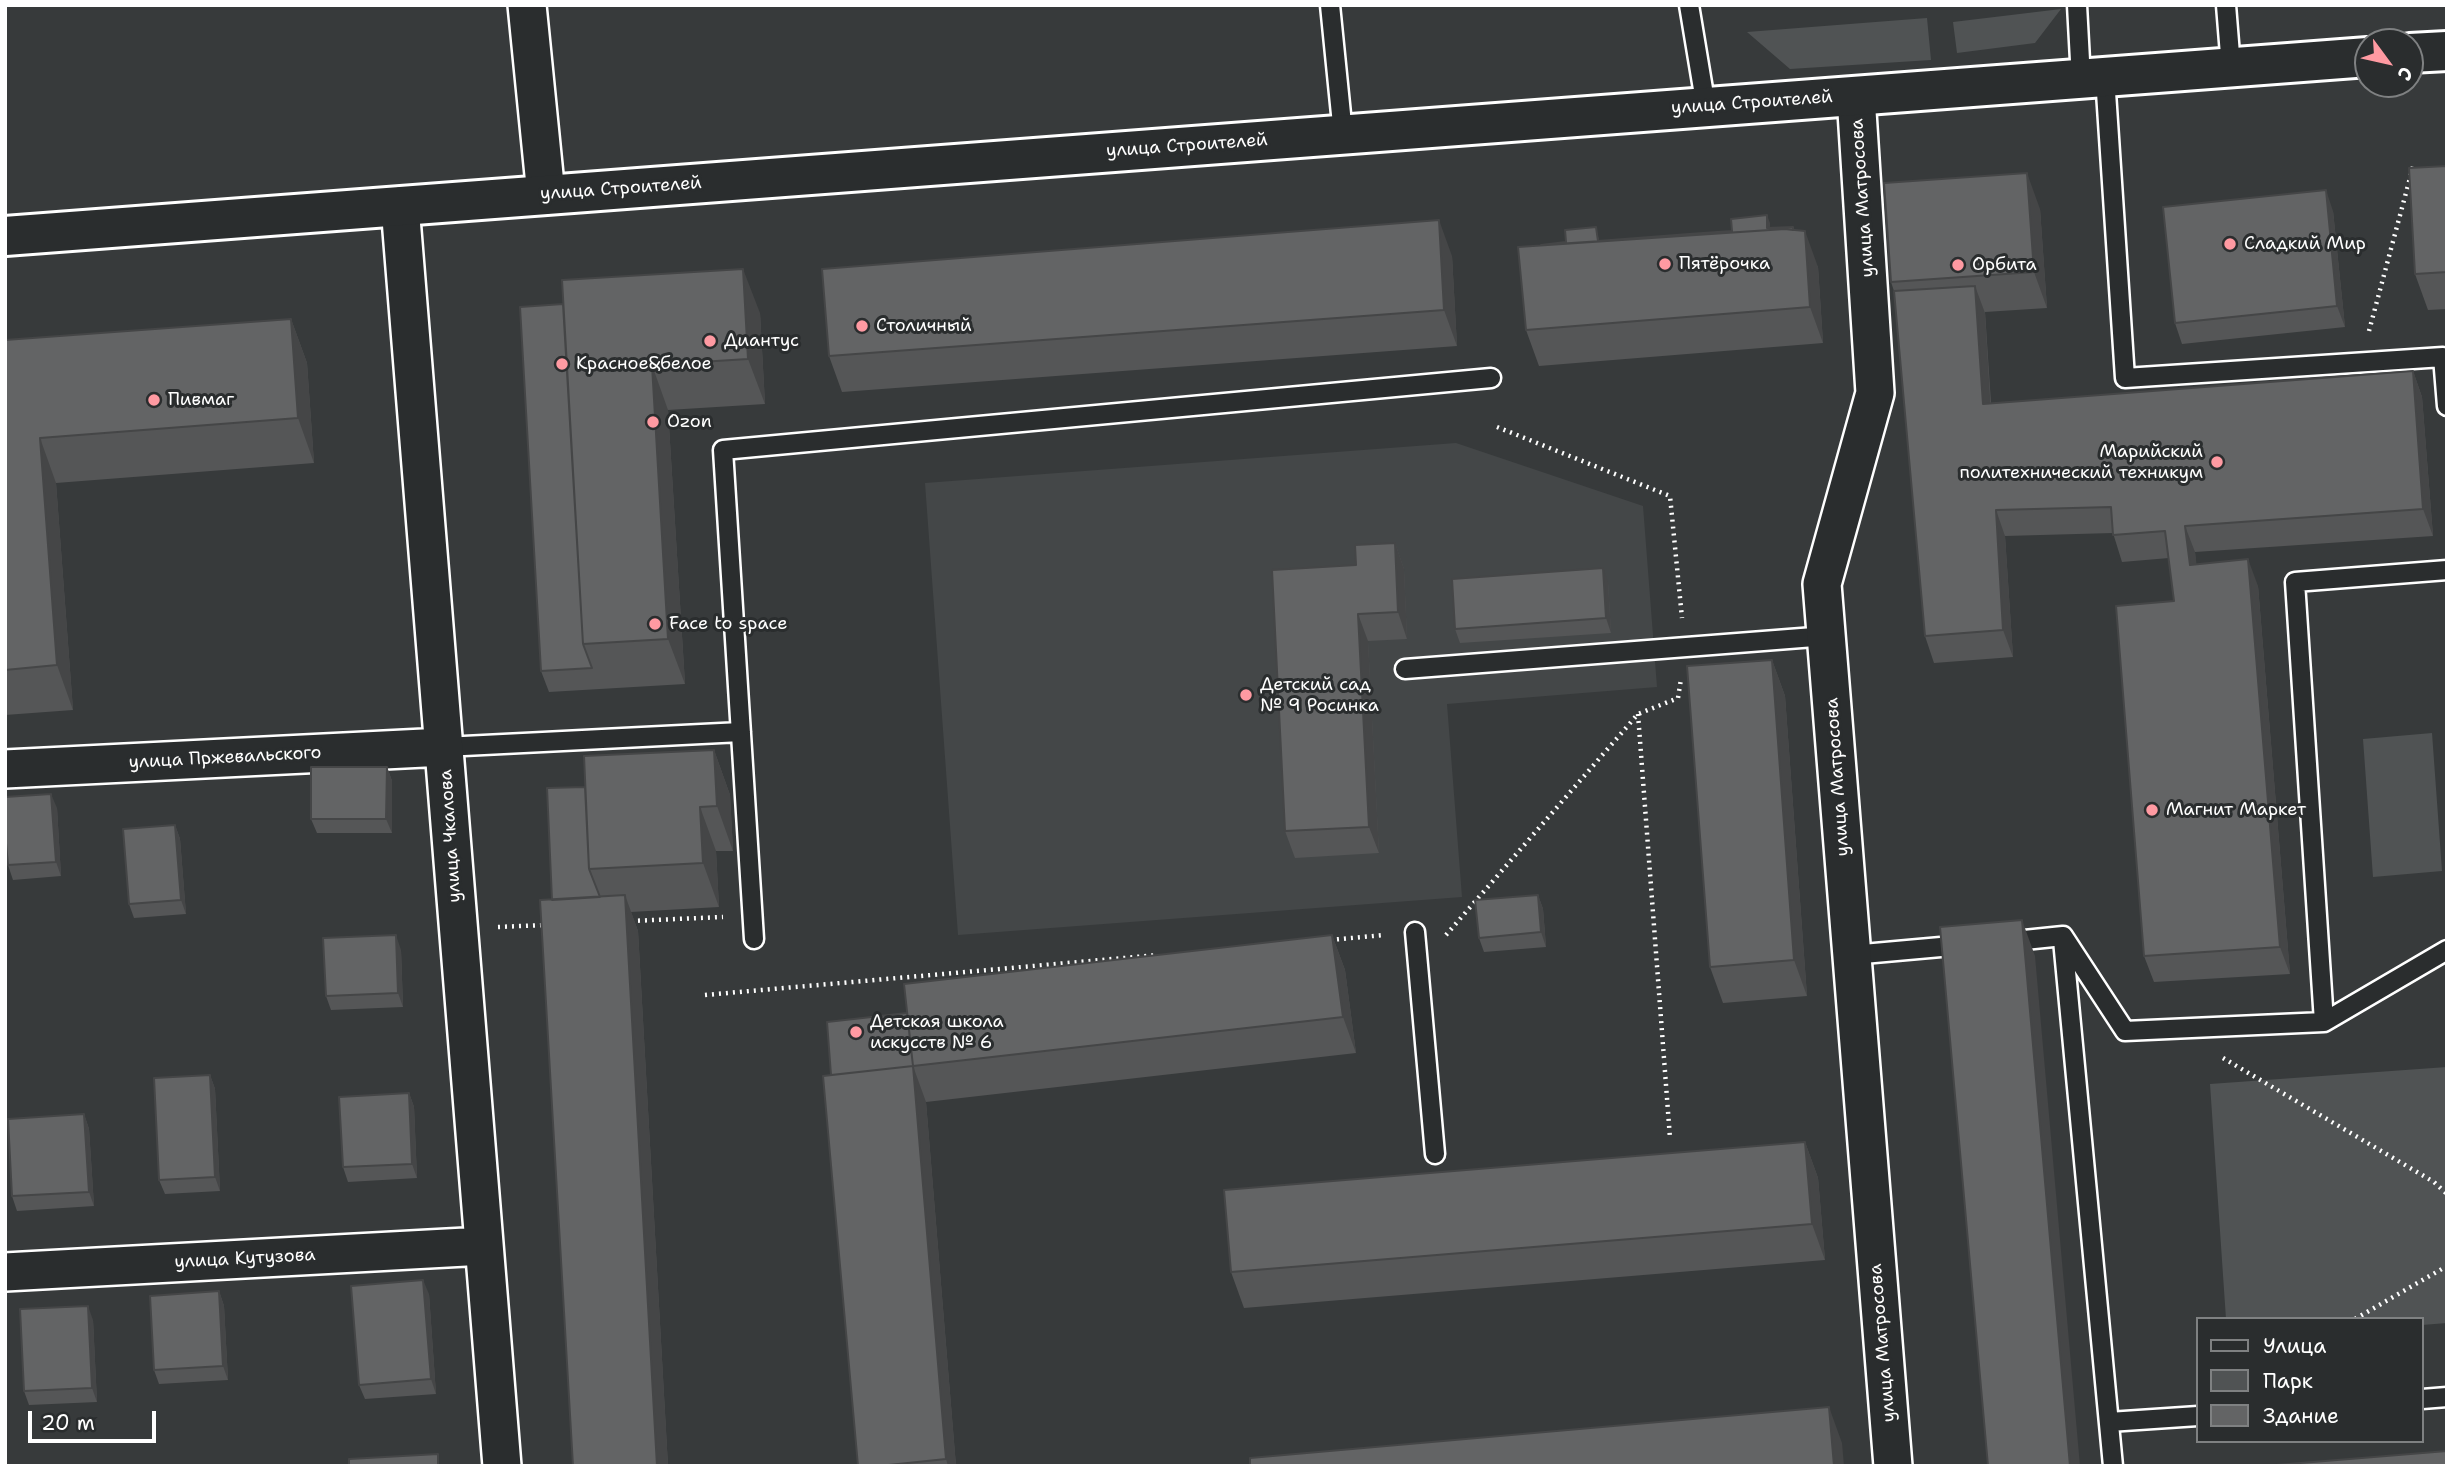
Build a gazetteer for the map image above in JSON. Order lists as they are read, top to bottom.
{
  "streets": {
    "main road": ["улица Строителей"],
    "street": [
      "улица Матросова",
      "улица Пржевальского",
      "улица Чкалова",
      "улица Кутузова"
    ]
  },
  "crossings": [
    ["улица Строителей", "улица Матросова"],
    ["улица Строителей", "улица Чкалова"],
    ["улица Пржевальского", "улица Чкалова"],
    ["улица Чкалова", "улица Кутузова"]
  ],
  "places": [
    "Сладкий Мир",
    "Пятёрочка",
    "Орбита",
    "Столичный",
    "Диантус",
    "Красное&белое",
    "Пивмаг",
    "Ozon",
    "Марийский политехнический техникум",
    "Face to space",
    "Детский сад № 9 Росинка",
    "Магнит Маркет",
    "Детская школа искусств № 6"
  ],
  "legend": ["Улица", "Парк", "Здание"],
  "scale_bar": "20 m",
  "north": "bottom right"
}
